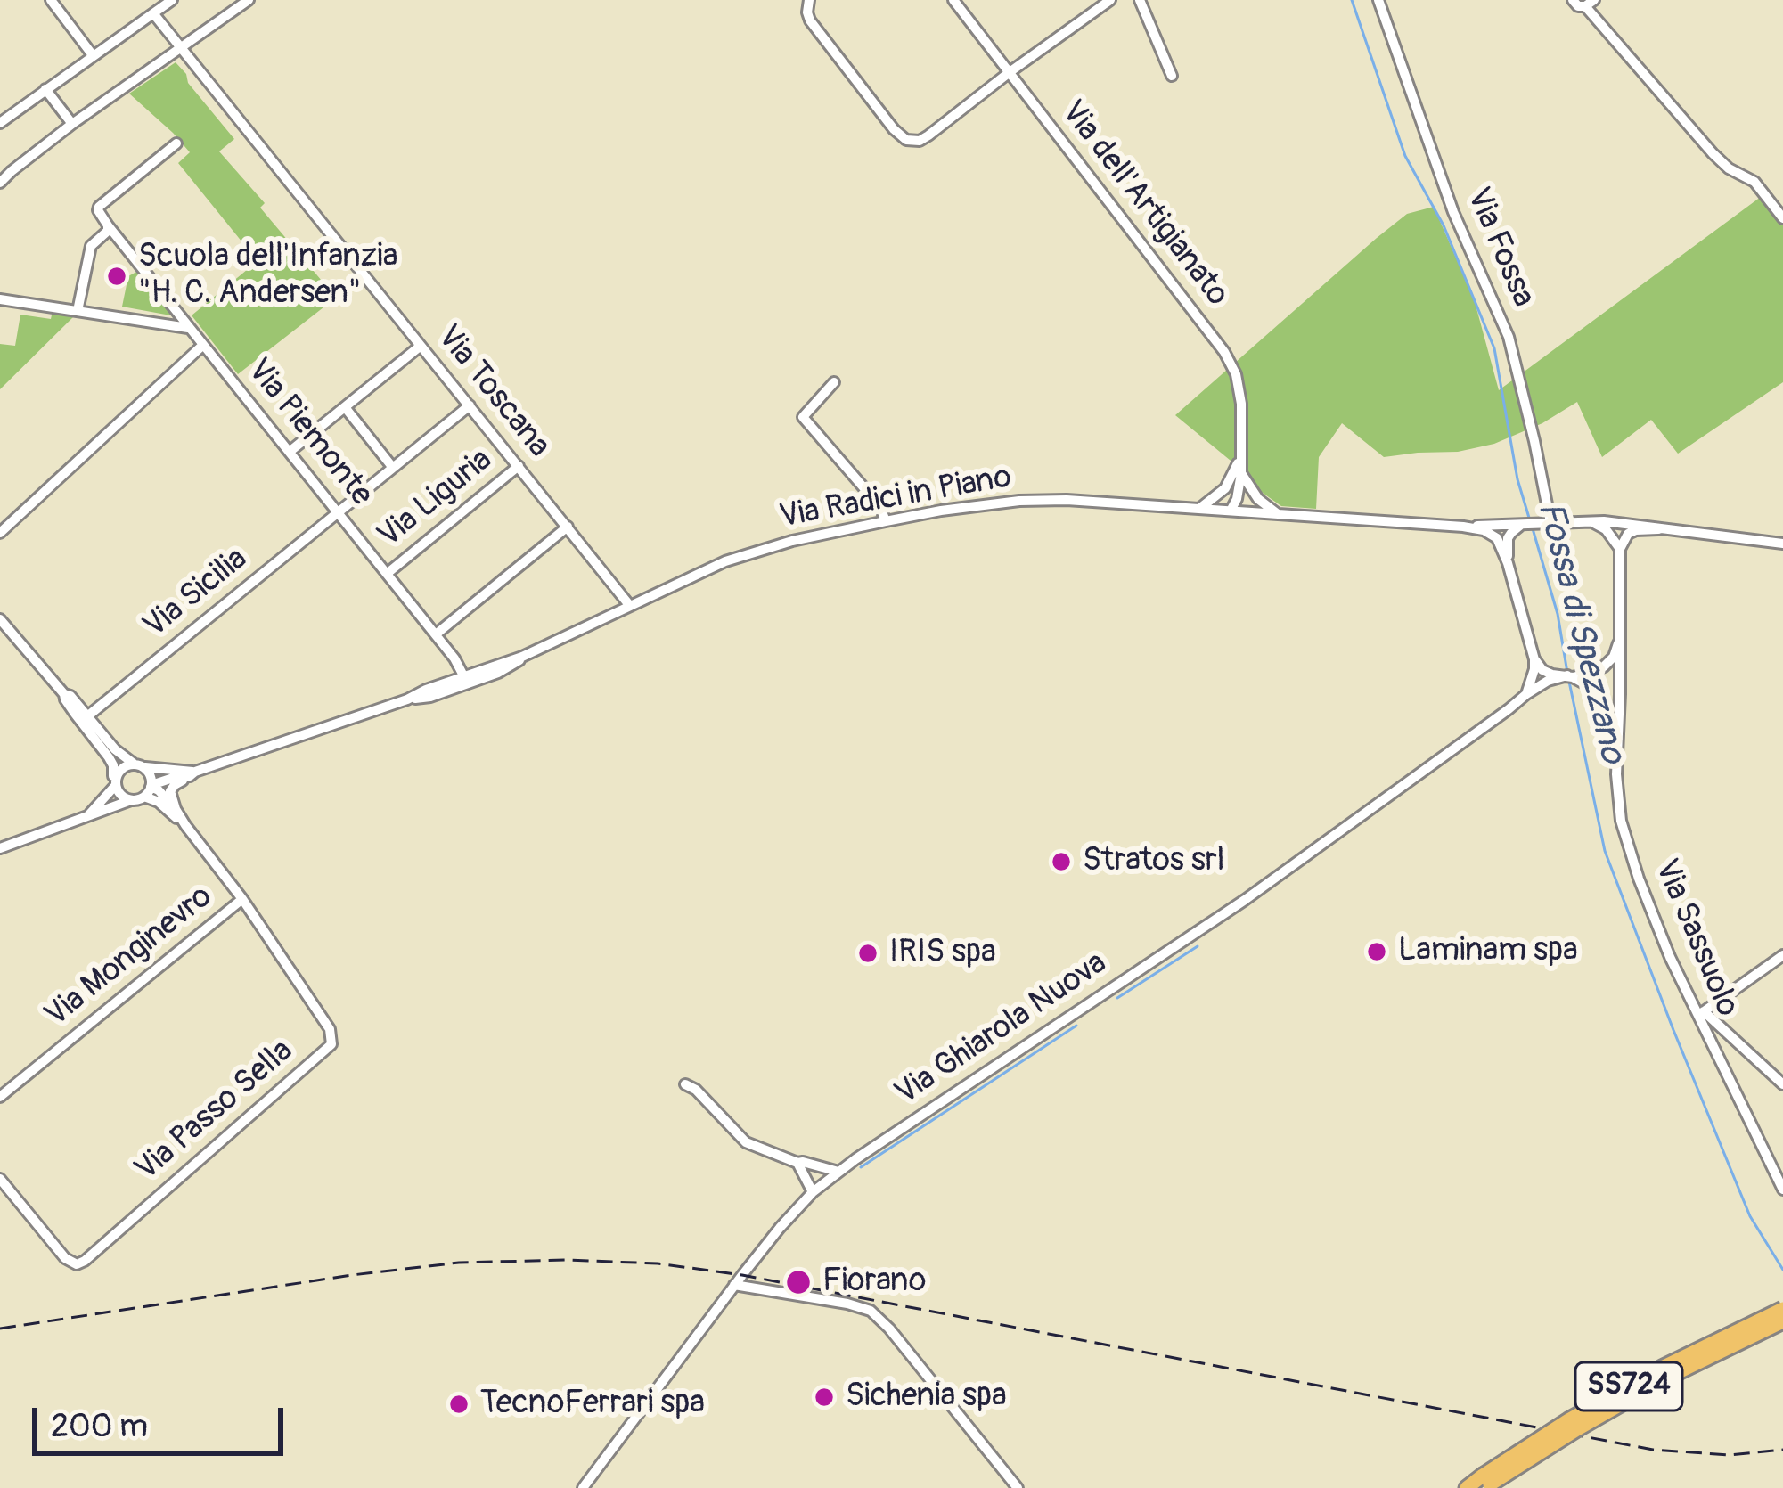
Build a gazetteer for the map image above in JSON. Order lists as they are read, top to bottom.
{
  "streets": {
    "highway": ["SS724"],
    "street": [
      "Via dell'Artigianato",
      "Via Fossa",
      "Via Toscana",
      "Via Piemonte",
      "Via Radici in Piano",
      "Via Liguria",
      "Via Sicilia",
      "Via Sassuolo",
      "Via Monginevro",
      "Via Ghiarola Nuova",
      "Via Passo Sella"
    ]
  },
  "crossings": [
    ["Via dell'Artigianato", "Via Radici in Piano"],
    ["Via Fossa", "Via Sassuolo"],
    ["Via Fossa", "Via Ghiarola Nuova"],
    ["Via Toscana", "Via Radici in Piano"],
    ["Via Toscana", "Via Liguria"],
    ["Via Toscana", "Via Sicilia"],
    ["Via Piemonte", "Via Liguria"],
    ["Via Piemonte", "Via Sicilia"],
    ["Via Sassuolo", "Via Ghiarola Nuova"],
    ["Via Monginevro", "Via Passo Sella"]
  ],
  "water": ["Fossa di Spezzano"],
  "places": [
    "Scuola dell'Infanzia \"H. C. Andersen\"",
    "Stratos srl",
    "Laminam spa",
    "IRIS spa",
    "Fiorano",
    "Sichenia spa",
    "TecnoFerrari spa"
  ],
  "scale_bar": "200 m"
}
